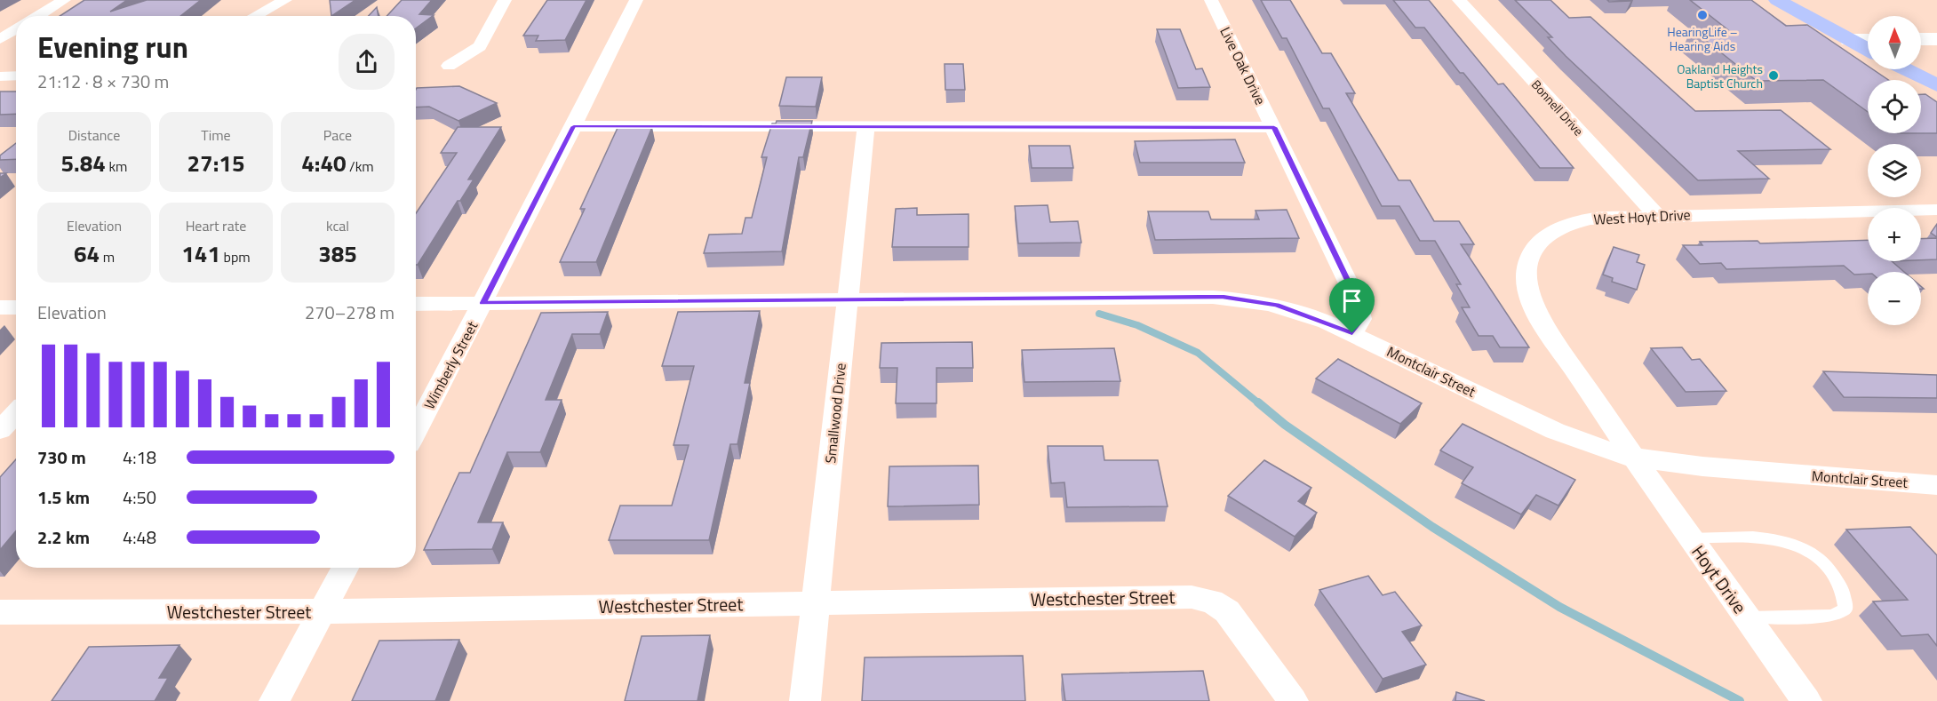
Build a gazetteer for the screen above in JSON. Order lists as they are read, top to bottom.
{
  "streets": {
    "street": [
      "Live Oak Drive",
      "Bonnell Drive",
      "West Hoyt Drive",
      "Wimberly Street",
      "Montclair Street",
      "Smallwood Drive",
      "Hoyt Drive",
      "Westchester Street"
    ]
  },
  "crossings": [
    ["Live Oak Drive", "Montclair Street"],
    ["Bonnell Drive", "West Hoyt Drive"],
    ["West Hoyt Drive", "Montclair Street"],
    ["West Hoyt Drive", "Hoyt Drive"],
    ["Wimberly Street", "Montclair Street"],
    ["Montclair Street", "Smallwood Drive"],
    ["Montclair Street", "Hoyt Drive"],
    ["Smallwood Drive", "Westchester Street"]
  ],
  "places": ["HearingLife – Hearing Aids", "Oakland Heights Baptist Church"],
  "north": "top",
  "page": {
    "map_buttons": ["+", "−"],
    "heading": ["Evening run", "21:12 · 8 × 730 m"],
    "stats": [
      ["Distance", "5.84 km"],
      ["Time", "27:15"],
      ["Pace", "4:40 /km"],
      ["Elevation", "64 m"],
      ["Heart rate", "141 bpm"],
      ["kcal", "385"]
    ],
    "chart": ["Elevation", "270–278 m"],
    "list": [
      {
        "name": "730 m",
        "note": "4:18"
      },
      {
        "name": "1.5 km",
        "note": "4:50"
      },
      {
        "name": "2.2 km",
        "note": "4:48"
      }
    ]
  }
}
